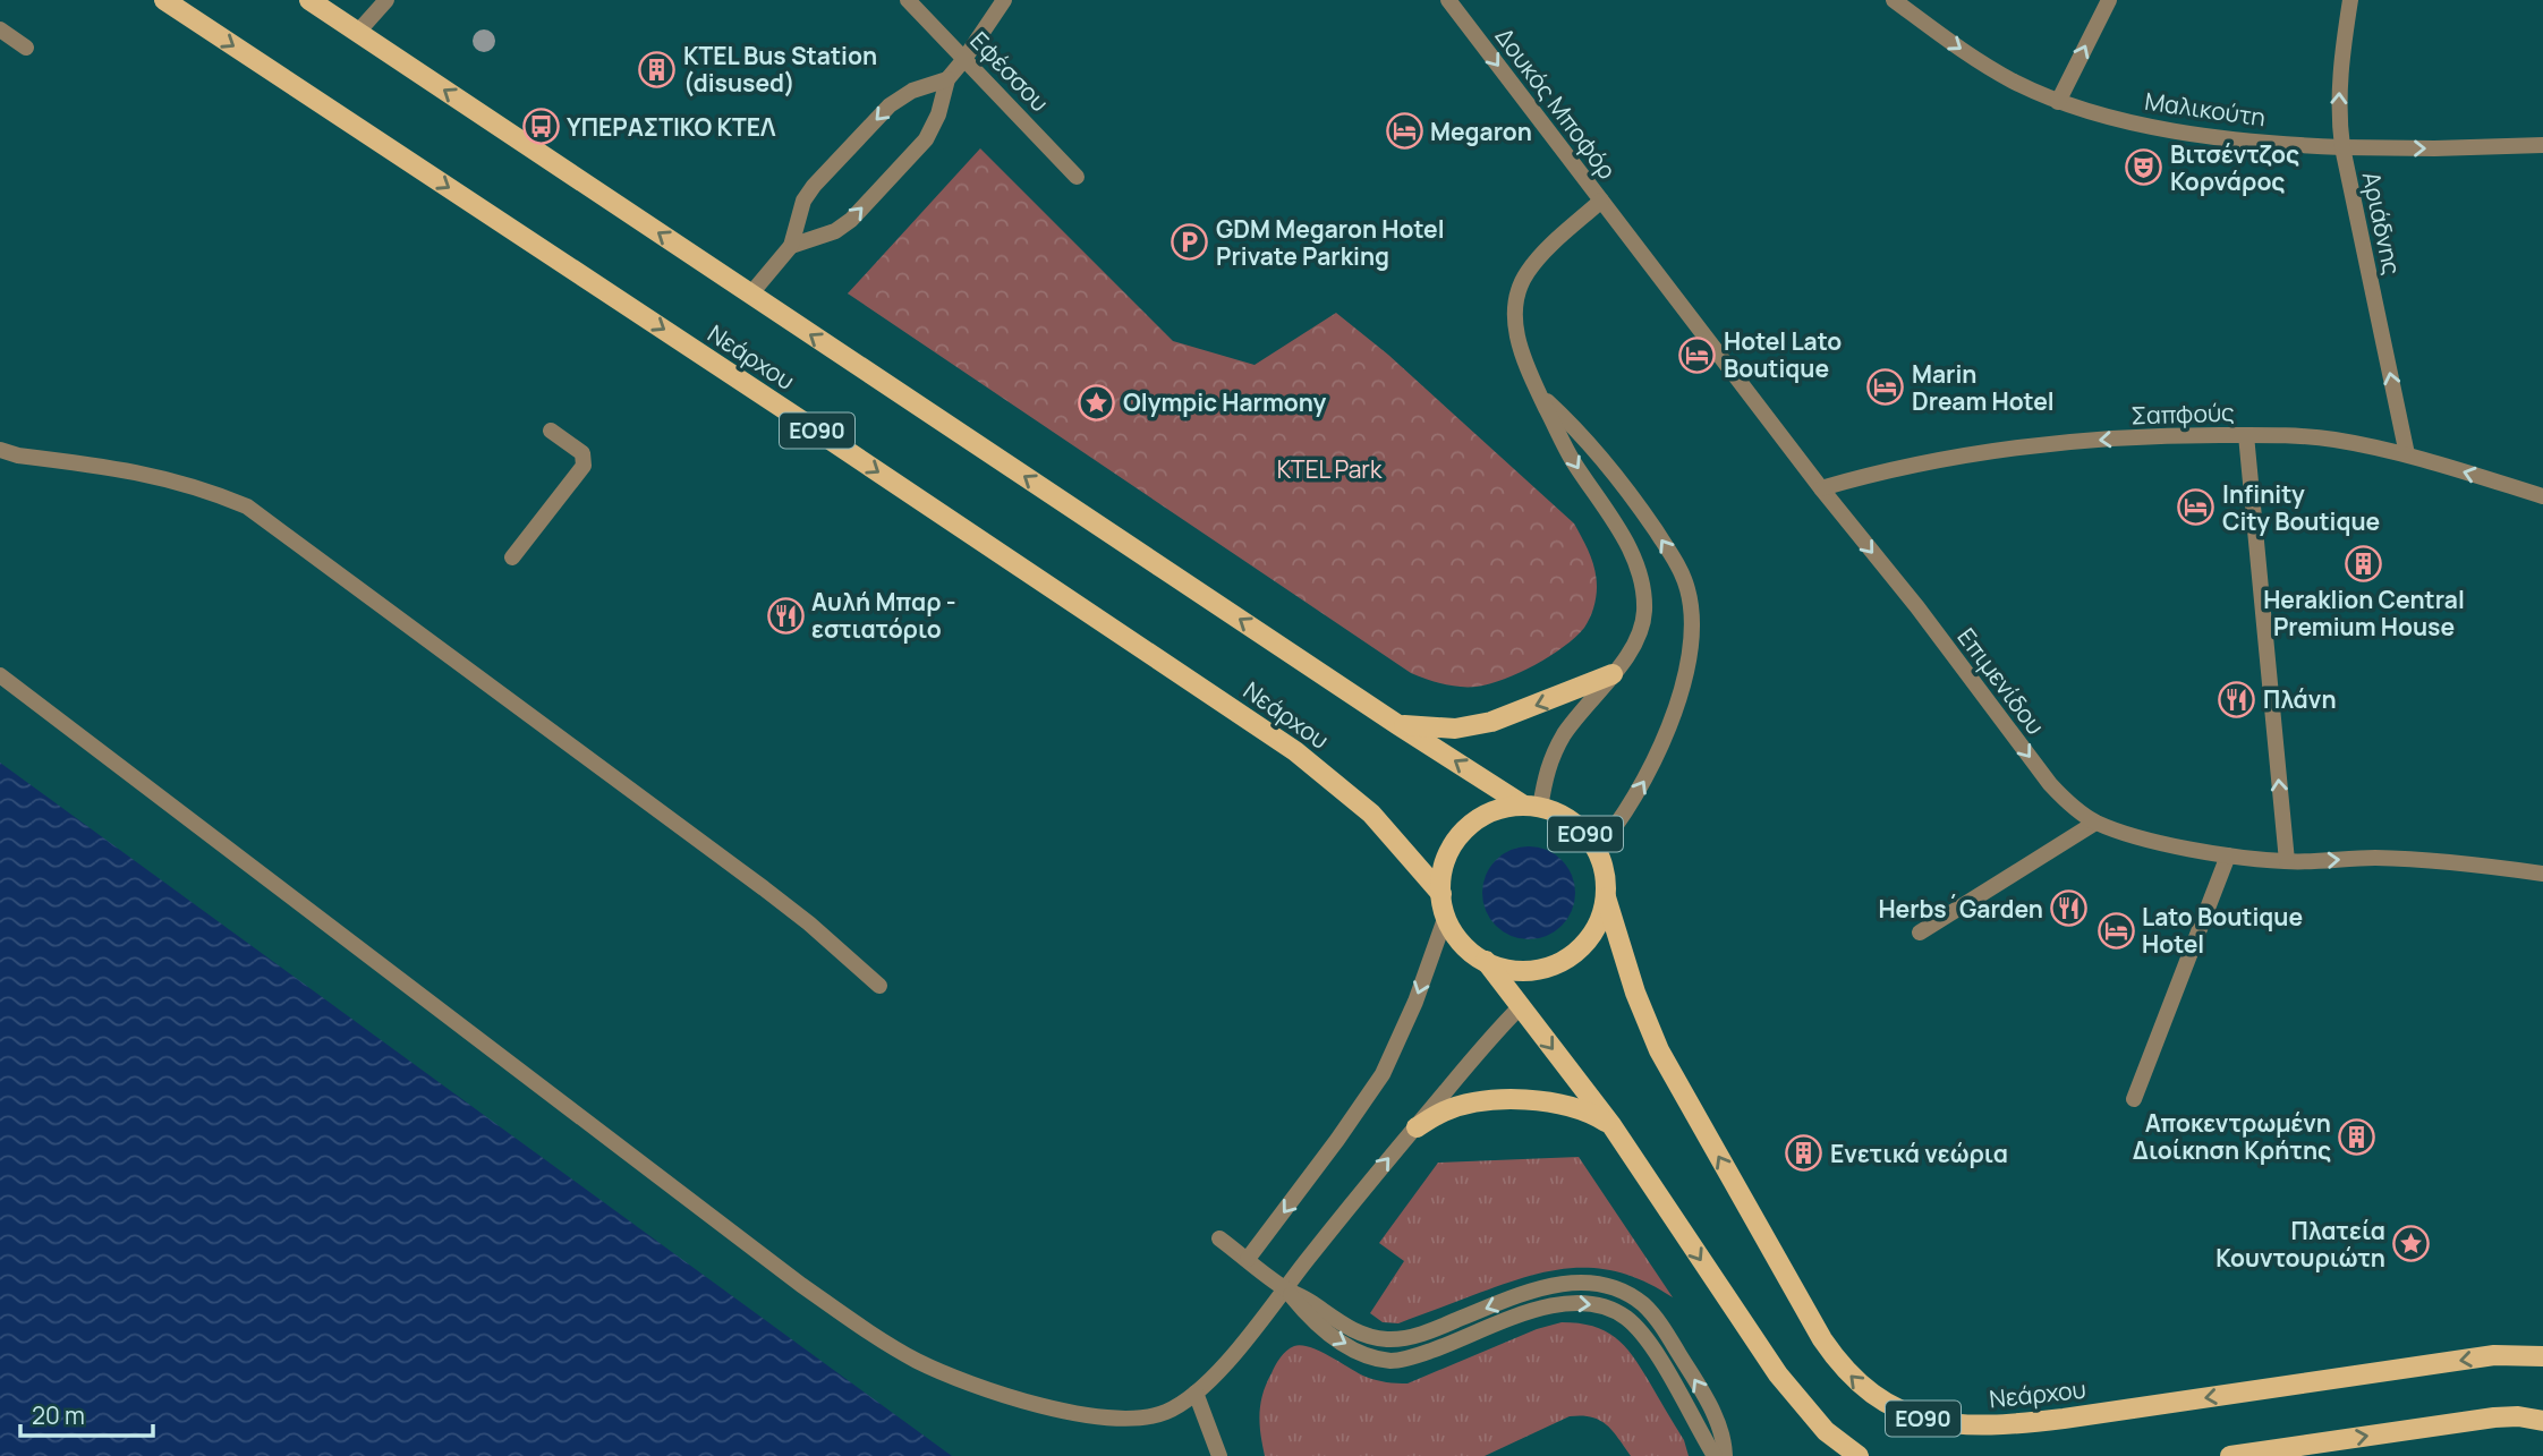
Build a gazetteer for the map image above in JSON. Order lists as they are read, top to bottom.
{
  "streets": {
    "main road": ["Νεάρχου", "ΕΟ90"],
    "street": [
      "Εφέσσου",
      "Δουκός Μποφόρ",
      "Μαλικούτη",
      "Αριάδνης",
      "Σαπφούς",
      "Επιμενίδου"
    ]
  },
  "crossings": [
    ["Δουκός Μποφόρ", "Νεάρχου"],
    ["Δουκός Μποφόρ", "ΕΟ90"],
    ["Δουκός Μποφόρ", "Επιμενίδου"],
    ["Μαλικούτη", "Αριάδνης"],
    ["Αριάδνης", "Σαπφούς"],
    ["Νεάρχου", "ΕΟ90"],
    ["Σαπφούς", "Επιμενίδου"]
  ],
  "one_way": [
    "Μαλικούτη",
    "Αριάδνης",
    "Σαπφούς",
    "Επιμενίδου"
  ],
  "parks": ["KTEL Park"],
  "places": {
    "building": [
      "KTEL Bus Station (disused)",
      "Heraklion Central Premium House",
      "Αποκεντρωμένη Διοίκηση Κρήτης",
      "Ενετικά νεώρια"
    ],
    "bus stop": ["ΥΠΕΡΑΣΤΙΚΟ ΚΤΕΛ"],
    "hotel": [
      "Megaron",
      "Hotel Lato Boutique",
      "Marin Dream Hotel",
      "Infinity City Boutique",
      "Lato Boutique Hotel"
    ],
    "theatre": ["Βιτσέντζος Κορνάρος"],
    "parking": ["GDM Megaron Hotel Private Parking"],
    "place": ["Olympic Harmony", "Πλατεία Κουντουριώτη"],
    "restaurant": ["Αυλή Μπαρ - εστιατόριο", "Πλάνη", "Herbs´Garden"]
  },
  "scale_bar": "20 m"
}
